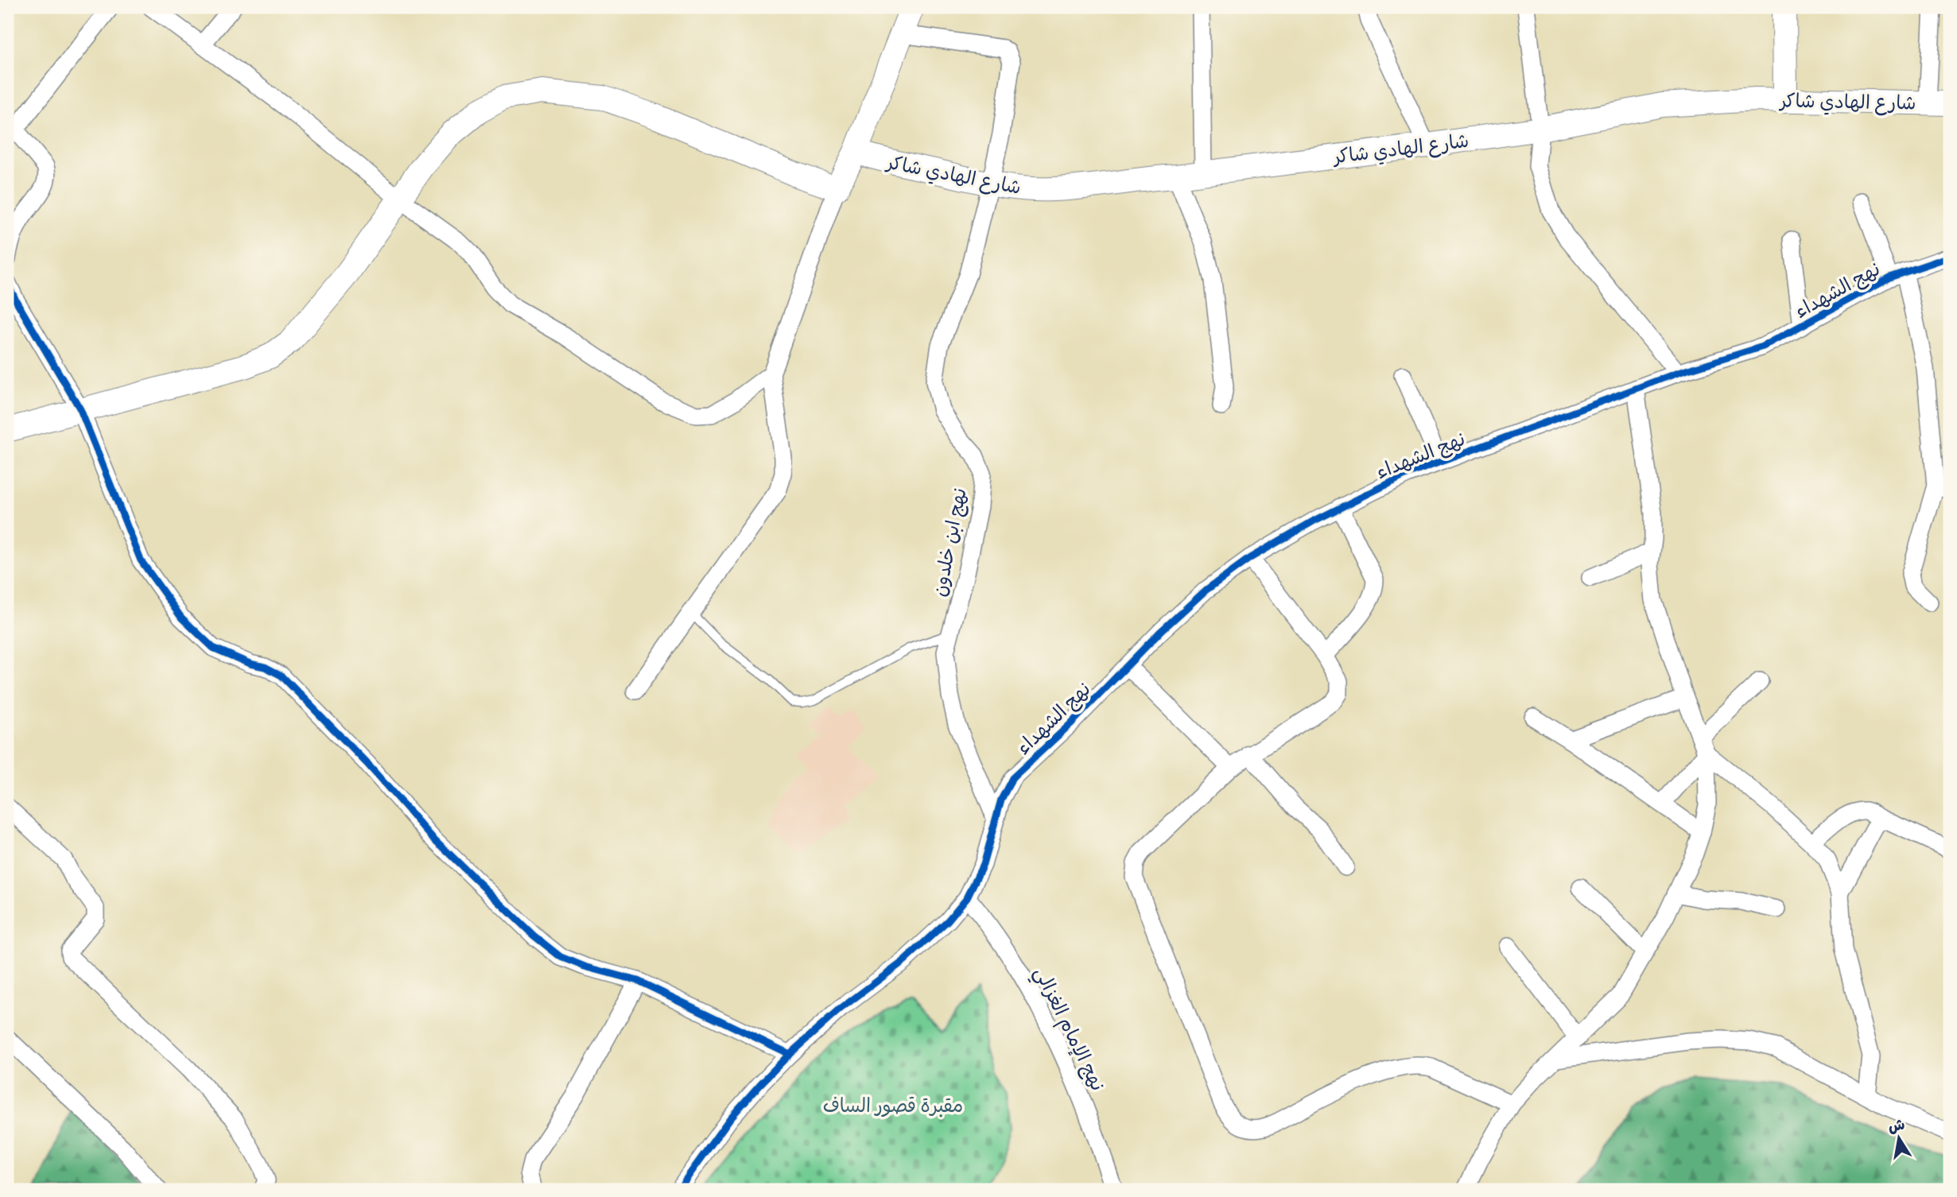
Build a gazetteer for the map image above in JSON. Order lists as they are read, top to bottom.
{
  "streets": {
    "street": [
      "شارع الهادي شاكر",
      "نهج الشهداء",
      "نهج ابن خلدون",
      "نهج الإمام الغزالي"
    ]
  },
  "crossings": [
    ["شارع الهادي شاكر", "نهج ابن خلدون"],
    ["نهج الشهداء", "نهج ابن خلدون"],
    ["نهج الشهداء", "نهج الإمام الغزالي"]
  ],
  "parks": ["مقبرة قصور الساف"],
  "north": "top"
}
